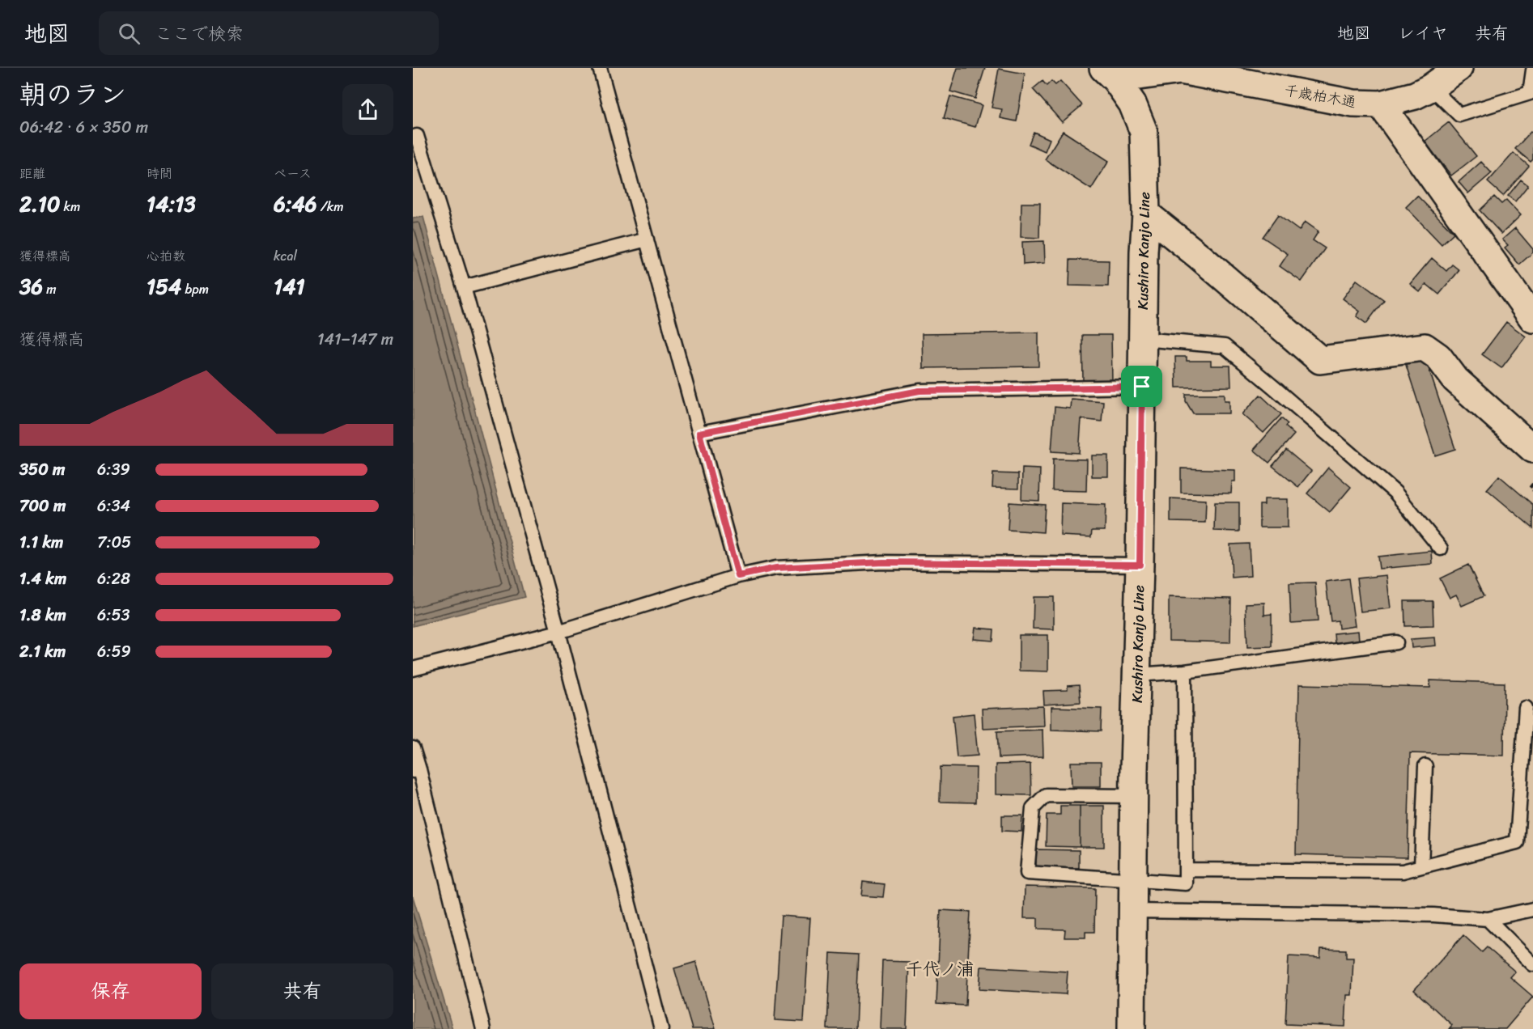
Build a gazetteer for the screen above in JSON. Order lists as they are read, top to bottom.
{
  "streets": {
    "street": ["千歳柏木通", "Kushiro Kanjo Line"]
  },
  "crossings": [
    ["千歳柏木通", "Kushiro Kanjo Line"]
  ],
  "districts": ["千代ノ浦"],
  "page": {
    "header": "地図",
    "search": "ここで検索",
    "nav": ["地図", "レイヤ", "共有"],
    "heading": ["朝のラン", "06:42 · 6 × 350 m"],
    "stats": [
      ["距離", "2.10 km"],
      ["時間", "14:13"],
      ["ペース", "6:46 /km"],
      ["獲得標高", "36 m"],
      ["心拍数", "154 bpm"],
      ["kcal", "141"]
    ],
    "chart": ["獲得標高", "141–147 m"],
    "list": [
      {
        "name": "350 m",
        "note": "6:39"
      },
      {
        "name": "700 m",
        "note": "6:34"
      },
      {
        "name": "1.1 km",
        "note": "7:05"
      },
      {
        "name": "1.4 km",
        "note": "6:28"
      },
      {
        "name": "1.8 km",
        "note": "6:53"
      },
      {
        "name": "2.1 km",
        "note": "6:59"
      }
    ],
    "buttons": ["保存", "共有"]
  }
}
